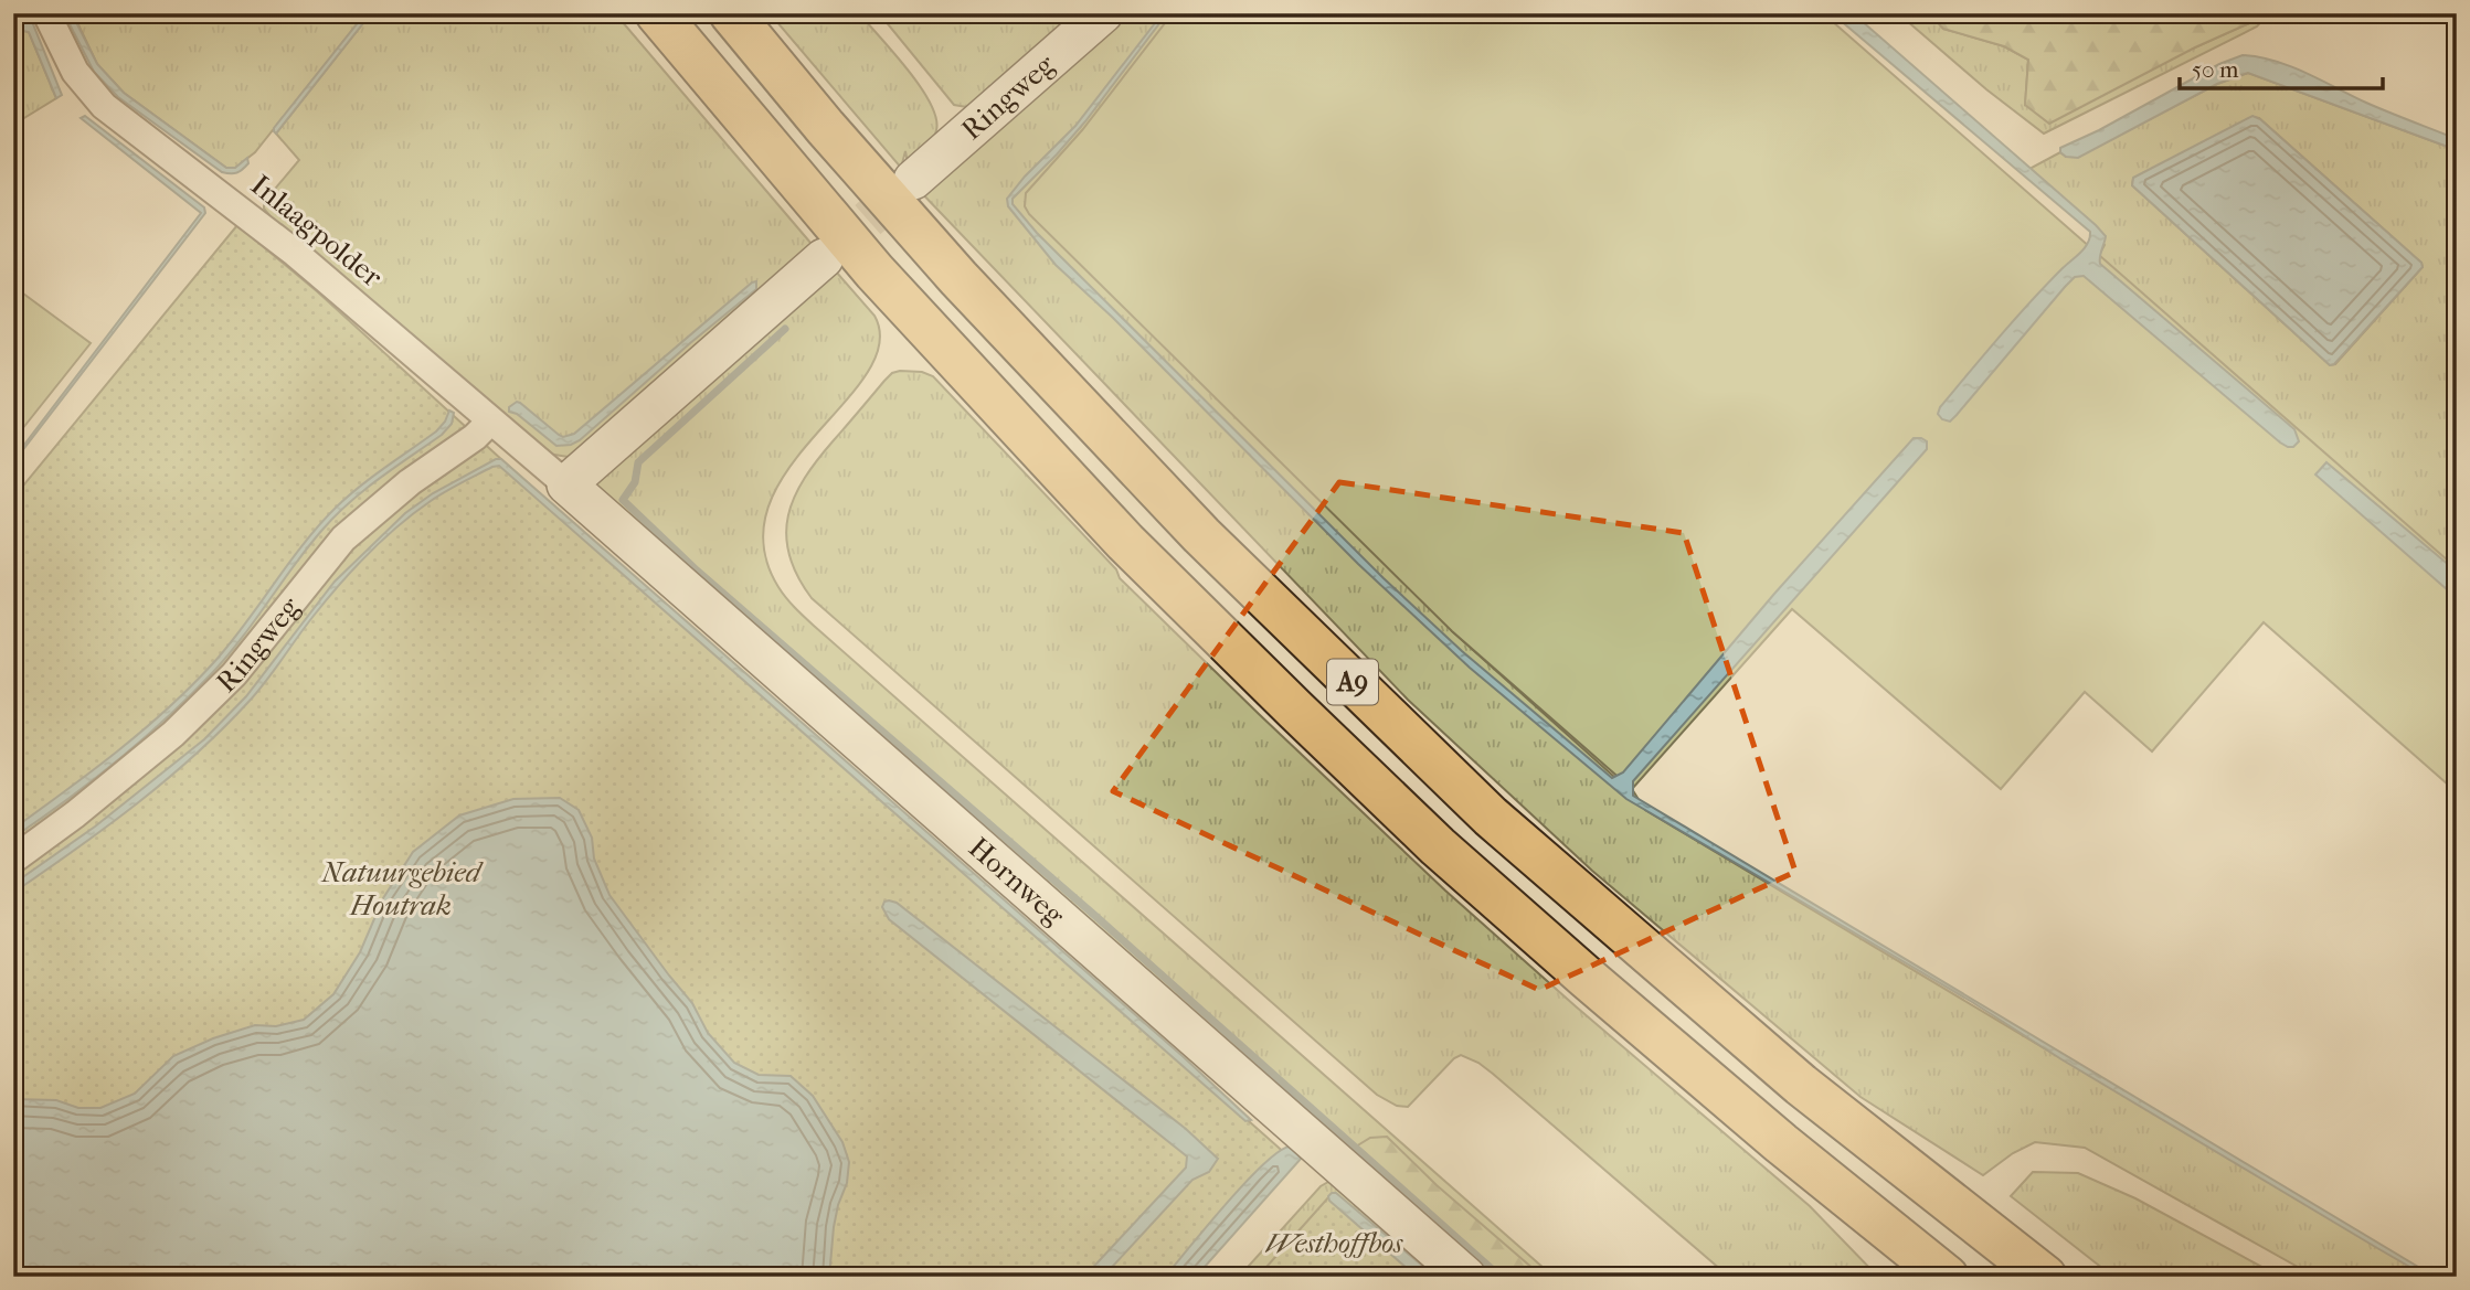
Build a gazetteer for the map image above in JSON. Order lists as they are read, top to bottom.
{
  "streets": {
    "highway": ["A9"],
    "street": ["Ringweg", "Inlaagpolder", "Hornweg"]
  },
  "crossings": [
    ["Ringweg", "Inlaagpolder"],
    ["Inlaagpolder", "Hornweg"]
  ],
  "parks": ["Natuurgebied Houtrak", "Westhoffbos"],
  "scale_bar": "50 m"
}
